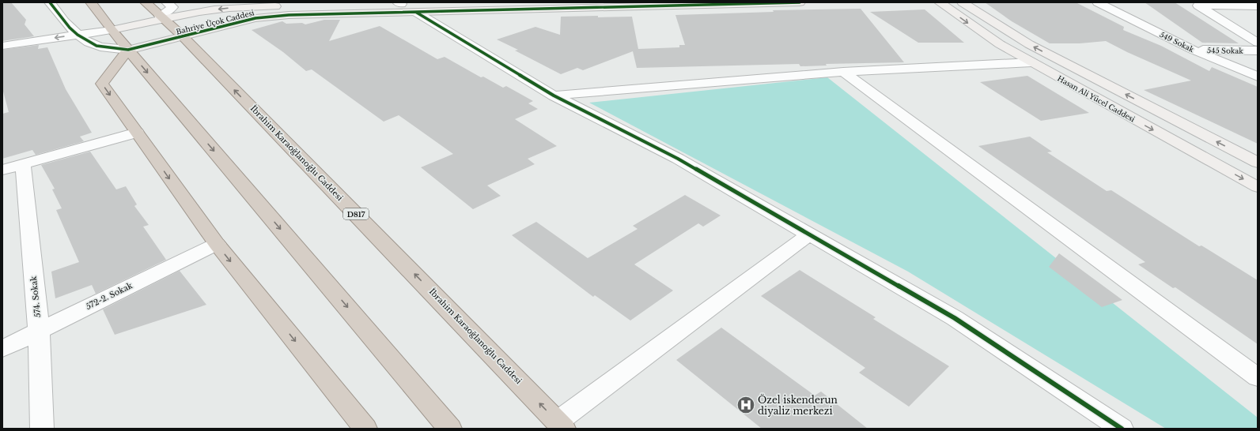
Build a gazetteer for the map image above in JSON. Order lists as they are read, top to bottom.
{
  "streets": {
    "highway": ["İbrahim Karaoğlanoğlu Caddesi", "D817"],
    "street": [
      "Bahriye Üçok Caddesi",
      "549 Sokak",
      "545 Sokak",
      "Hasan Ali Yücel Caddesi",
      "572-2. Sokak",
      "574. Sokak"
    ]
  },
  "crossings": [
    ["Bahriye Üçok Caddesi", "İbrahim Karaoğlanoğlu Caddesi"],
    ["549 Sokak", "545 Sokak"],
    ["572-2. Sokak", "574. Sokak"]
  ],
  "places": {
    "hospital": ["Özel iskenderun diyaliz merkezi"]
  }
}
